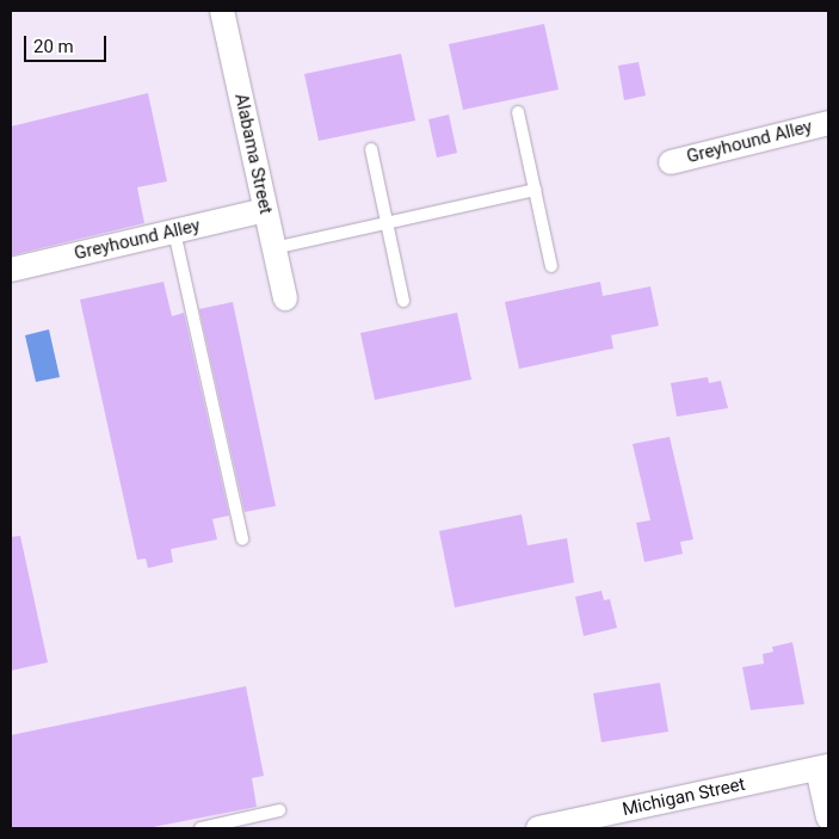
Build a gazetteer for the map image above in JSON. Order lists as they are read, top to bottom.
{
  "streets": {
    "street": ["Greyhound Alley", "Alabama Street", "Michigan Street"]
  },
  "crossings": [
    ["Greyhound Alley", "Alabama Street"]
  ],
  "scale_bar": "20 m"
}
